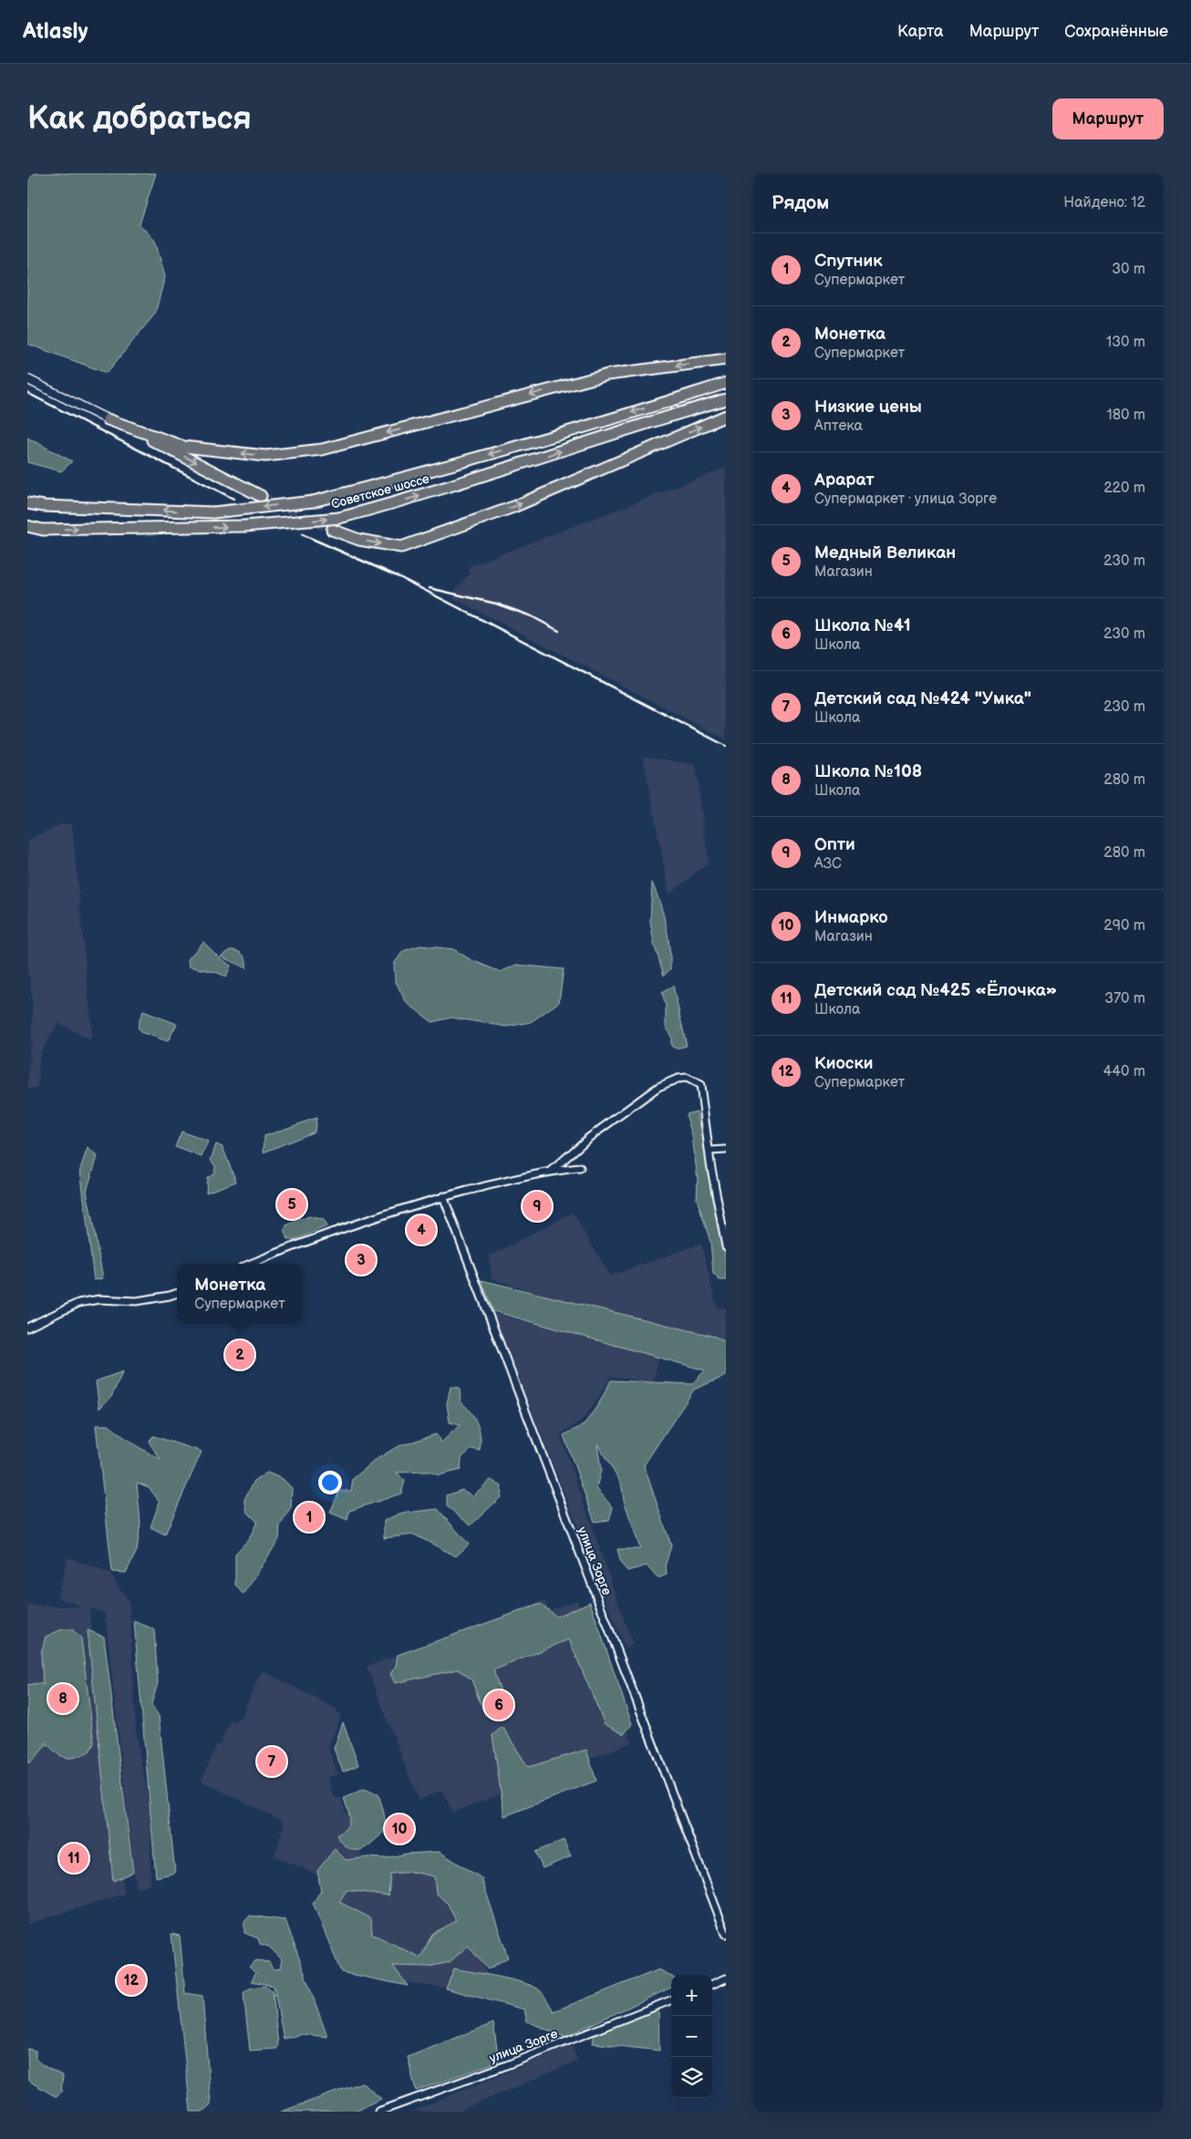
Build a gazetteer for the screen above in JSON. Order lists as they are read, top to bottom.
{
  "streets": {
    "highway": ["Советское шоссе"],
    "street": ["улица Зорге"]
  },
  "page": {
    "header": "Atlasly",
    "nav": ["Карта", "Маршрут", "Сохранённые"],
    "buttons": "Маршрут",
    "title": "Как добраться",
    "heading": ["Рядом", "Найдено: 12"],
    "list": [
      {
        "mark": "1",
        "name": "Спутник",
        "note": "Супермаркет",
        "value": "30 m"
      },
      {
        "mark": "2",
        "name": "Монетка",
        "note": "Супермаркет",
        "value": "130 m"
      },
      {
        "mark": "3",
        "name": "Низкие цены",
        "note": "Аптека",
        "value": "180 m"
      },
      {
        "mark": "4",
        "name": "Арарат",
        "note": "Супермаркет · улица Зорге",
        "value": "220 m"
      },
      {
        "mark": "5",
        "name": "Медный Великан",
        "note": "Магазин",
        "value": "230 m"
      },
      {
        "mark": "6",
        "name": "Школа №41",
        "note": "Школа",
        "value": "230 m"
      },
      {
        "mark": "7",
        "name": "Детский сад №424 \"Умка\"",
        "note": "Школа",
        "value": "230 m"
      },
      {
        "mark": "8",
        "name": "Школа №108",
        "note": "Школа",
        "value": "280 m"
      },
      {
        "mark": "9",
        "name": "Опти",
        "note": "АЗС",
        "value": "280 m"
      },
      {
        "mark": "10",
        "name": "Инмарко",
        "note": "Магазин",
        "value": "290 m"
      },
      {
        "mark": "11",
        "name": "Детский сад №425 «Ёлочка»",
        "note": "Школа",
        "value": "370 m"
      },
      {
        "mark": "12",
        "name": "Киоски",
        "note": "Супермаркет",
        "value": "440 m"
      }
    ],
    "pins": [
      "5",
      "9",
      "4",
      "3",
      "2",
      "1",
      "8",
      "6",
      "7",
      "10",
      "11",
      "12"
    ],
    "popup": ["Монетка", "Супермаркет"],
    "map_buttons": ["+", "−"]
  }
}
